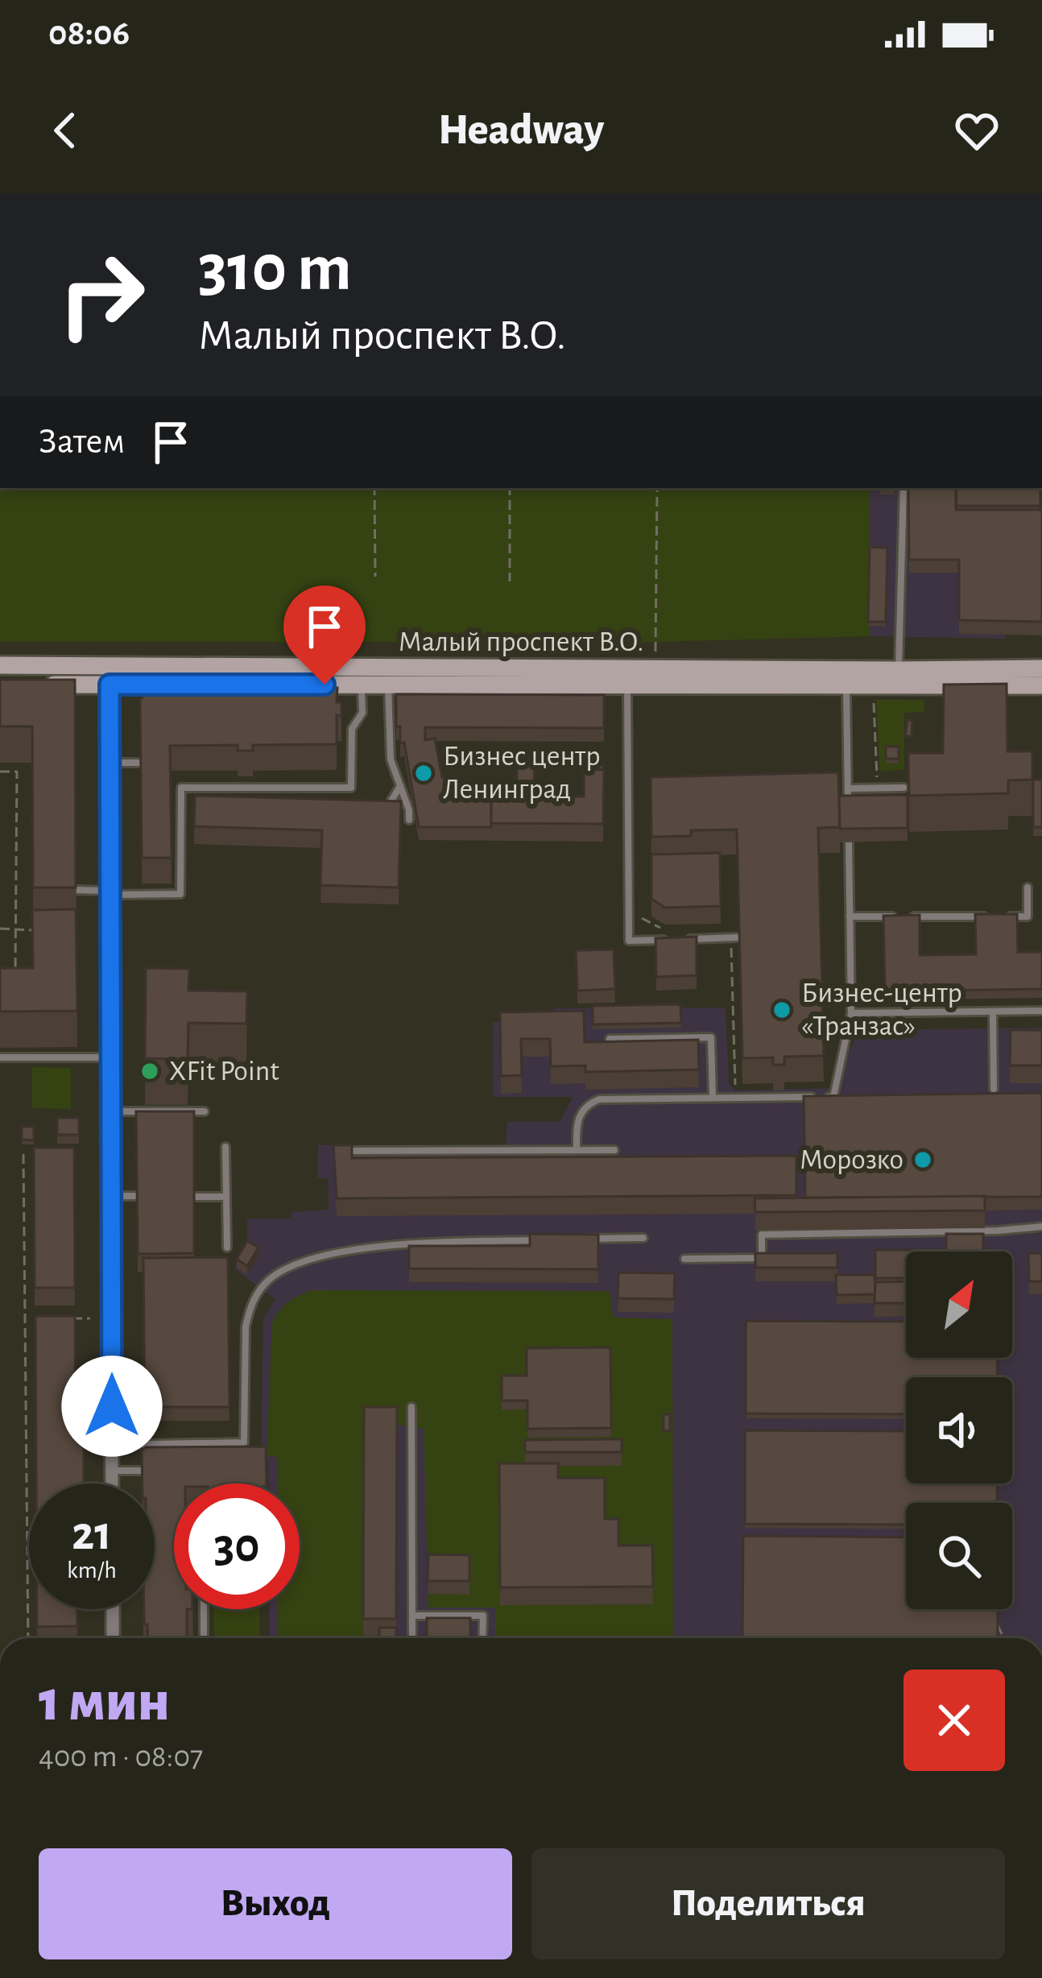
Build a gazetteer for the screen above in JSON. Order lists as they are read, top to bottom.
{
  "streets": {
    "main road": ["Малый проспект В.О."]
  },
  "places": [
    "Бизнес центр Ленинград",
    "Бизнес-центр «Транзас»",
    "XFit Point",
    "Морозко"
  ],
  "north": "top right",
  "page": {
    "status": "08:06",
    "header": "Headway",
    "turn": ["310 m", "Малый проспект В.О."],
    "then": "Затем",
    "speed": "21 km/h",
    "limit": "30",
    "heading": ["1 мин", "400 m · 08:07"],
    "buttons": ["Выход", "Поделиться"]
  }
}
